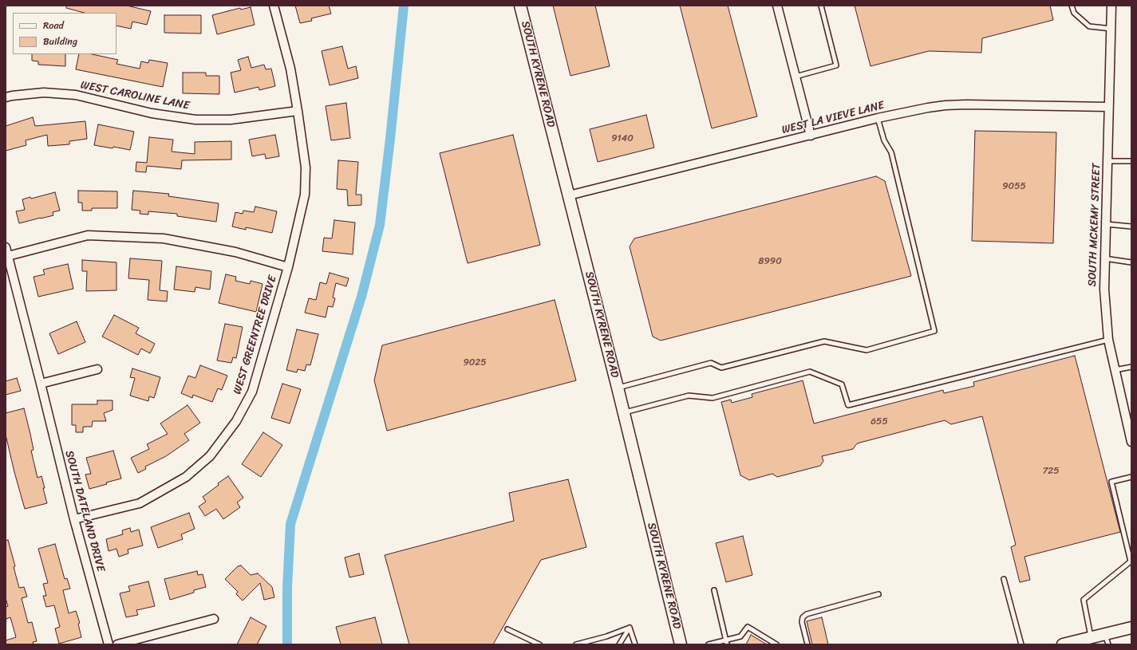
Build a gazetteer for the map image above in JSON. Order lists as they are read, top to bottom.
{
  "streets": {
    "main road": ["SOUTH KYRENE ROAD"],
    "street": [
      "WEST CAROLINE LANE",
      "WEST LA VIEVE LANE",
      "SOUTH MCKEMY STREET",
      "WEST GREENTREE DRIVE",
      "SOUTH DATELAND DRIVE"
    ]
  },
  "crossings": [
    ["SOUTH KYRENE ROAD", "WEST LA VIEVE LANE"],
    ["WEST CAROLINE LANE", "WEST GREENTREE DRIVE"],
    ["WEST LA VIEVE LANE", "SOUTH MCKEMY STREET"],
    ["WEST GREENTREE DRIVE", "SOUTH DATELAND DRIVE"]
  ],
  "house_numbers": [
    "9140",
    "9055",
    "8990",
    "9025",
    "655",
    "725"
  ],
  "legend": ["Road", "Building"]
}
